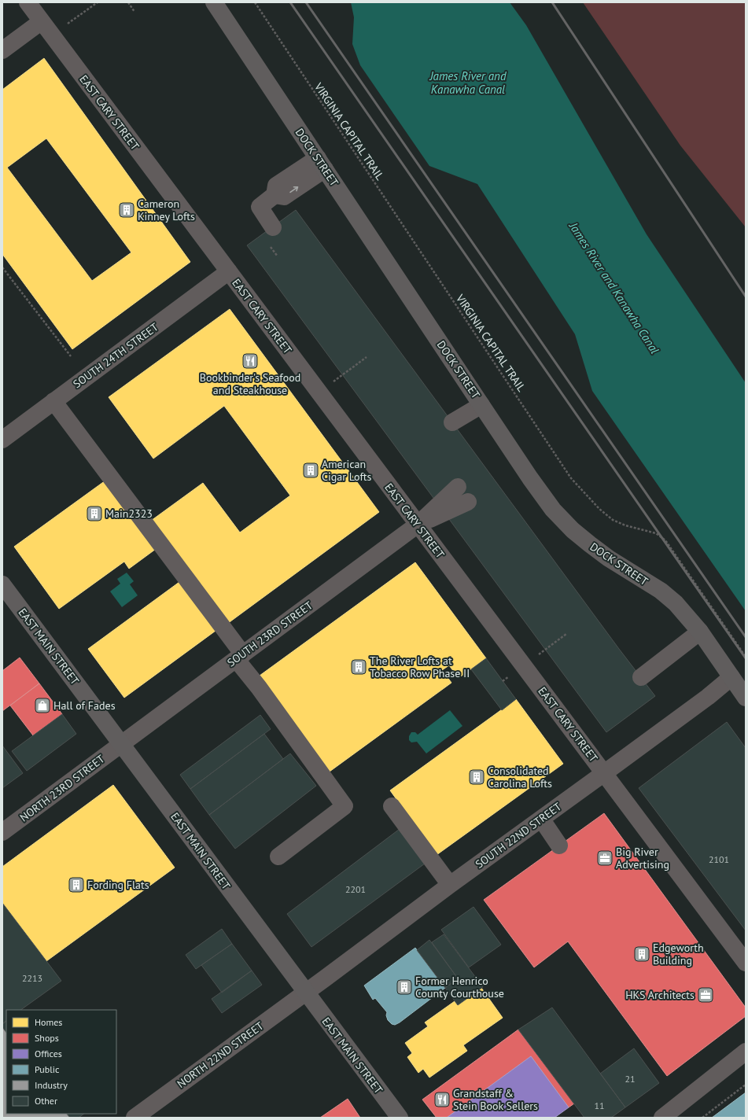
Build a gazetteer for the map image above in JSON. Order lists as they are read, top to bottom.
{
  "streets": {
    "main road": ["DOCK STREET", "EAST MAIN STREET"],
    "street": [
      "EAST CARY STREET",
      "SOUTH 24TH STREET",
      "SOUTH 23RD STREET",
      "NORTH 23RD STREET",
      "SOUTH 22ND STREET",
      "NORTH 22ND STREET"
    ],
    "path": ["VIRGINIA CAPITAL TRAIL"]
  },
  "crossings": [
    ["EAST CARY STREET", "SOUTH 24TH STREET"],
    ["EAST CARY STREET", "SOUTH 23RD STREET"],
    ["EAST CARY STREET", "SOUTH 22ND STREET"],
    ["DOCK STREET", "SOUTH 22ND STREET"],
    ["SOUTH 23RD STREET", "EAST MAIN STREET"],
    ["SOUTH 23RD STREET", "NORTH 23RD STREET"],
    ["EAST MAIN STREET", "NORTH 23RD STREET"],
    ["EAST MAIN STREET", "SOUTH 22ND STREET"],
    ["EAST MAIN STREET", "NORTH 22ND STREET"],
    ["SOUTH 22ND STREET", "NORTH 22ND STREET"]
  ],
  "water": ["James River and Kanawha Canal"],
  "places": {
    "building": [
      "Cameron Kinney Lofts",
      "American Cigar Lofts",
      "Main2323",
      "The River Lofts at Tobacco Row Phase II",
      "Consolidated Carolina Lofts",
      "Fording Flats",
      "Edgeworth Building",
      "Former Henrico County Courthouse"
    ],
    "restaurant": ["Bookbinder's Seafood and Steakhouse", "Grandstaff & Stein Book Sellers"],
    "shop": ["Hall of Fades"],
    "office": ["Big River Advertising", "HKS Architects"]
  },
  "house_numbers": [
    "2101",
    "2201",
    "2213",
    "21",
    "11"
  ],
  "legend": [
    "Homes",
    "Shops",
    "Offices",
    "Public",
    "Industry",
    "Other"
  ]
}
